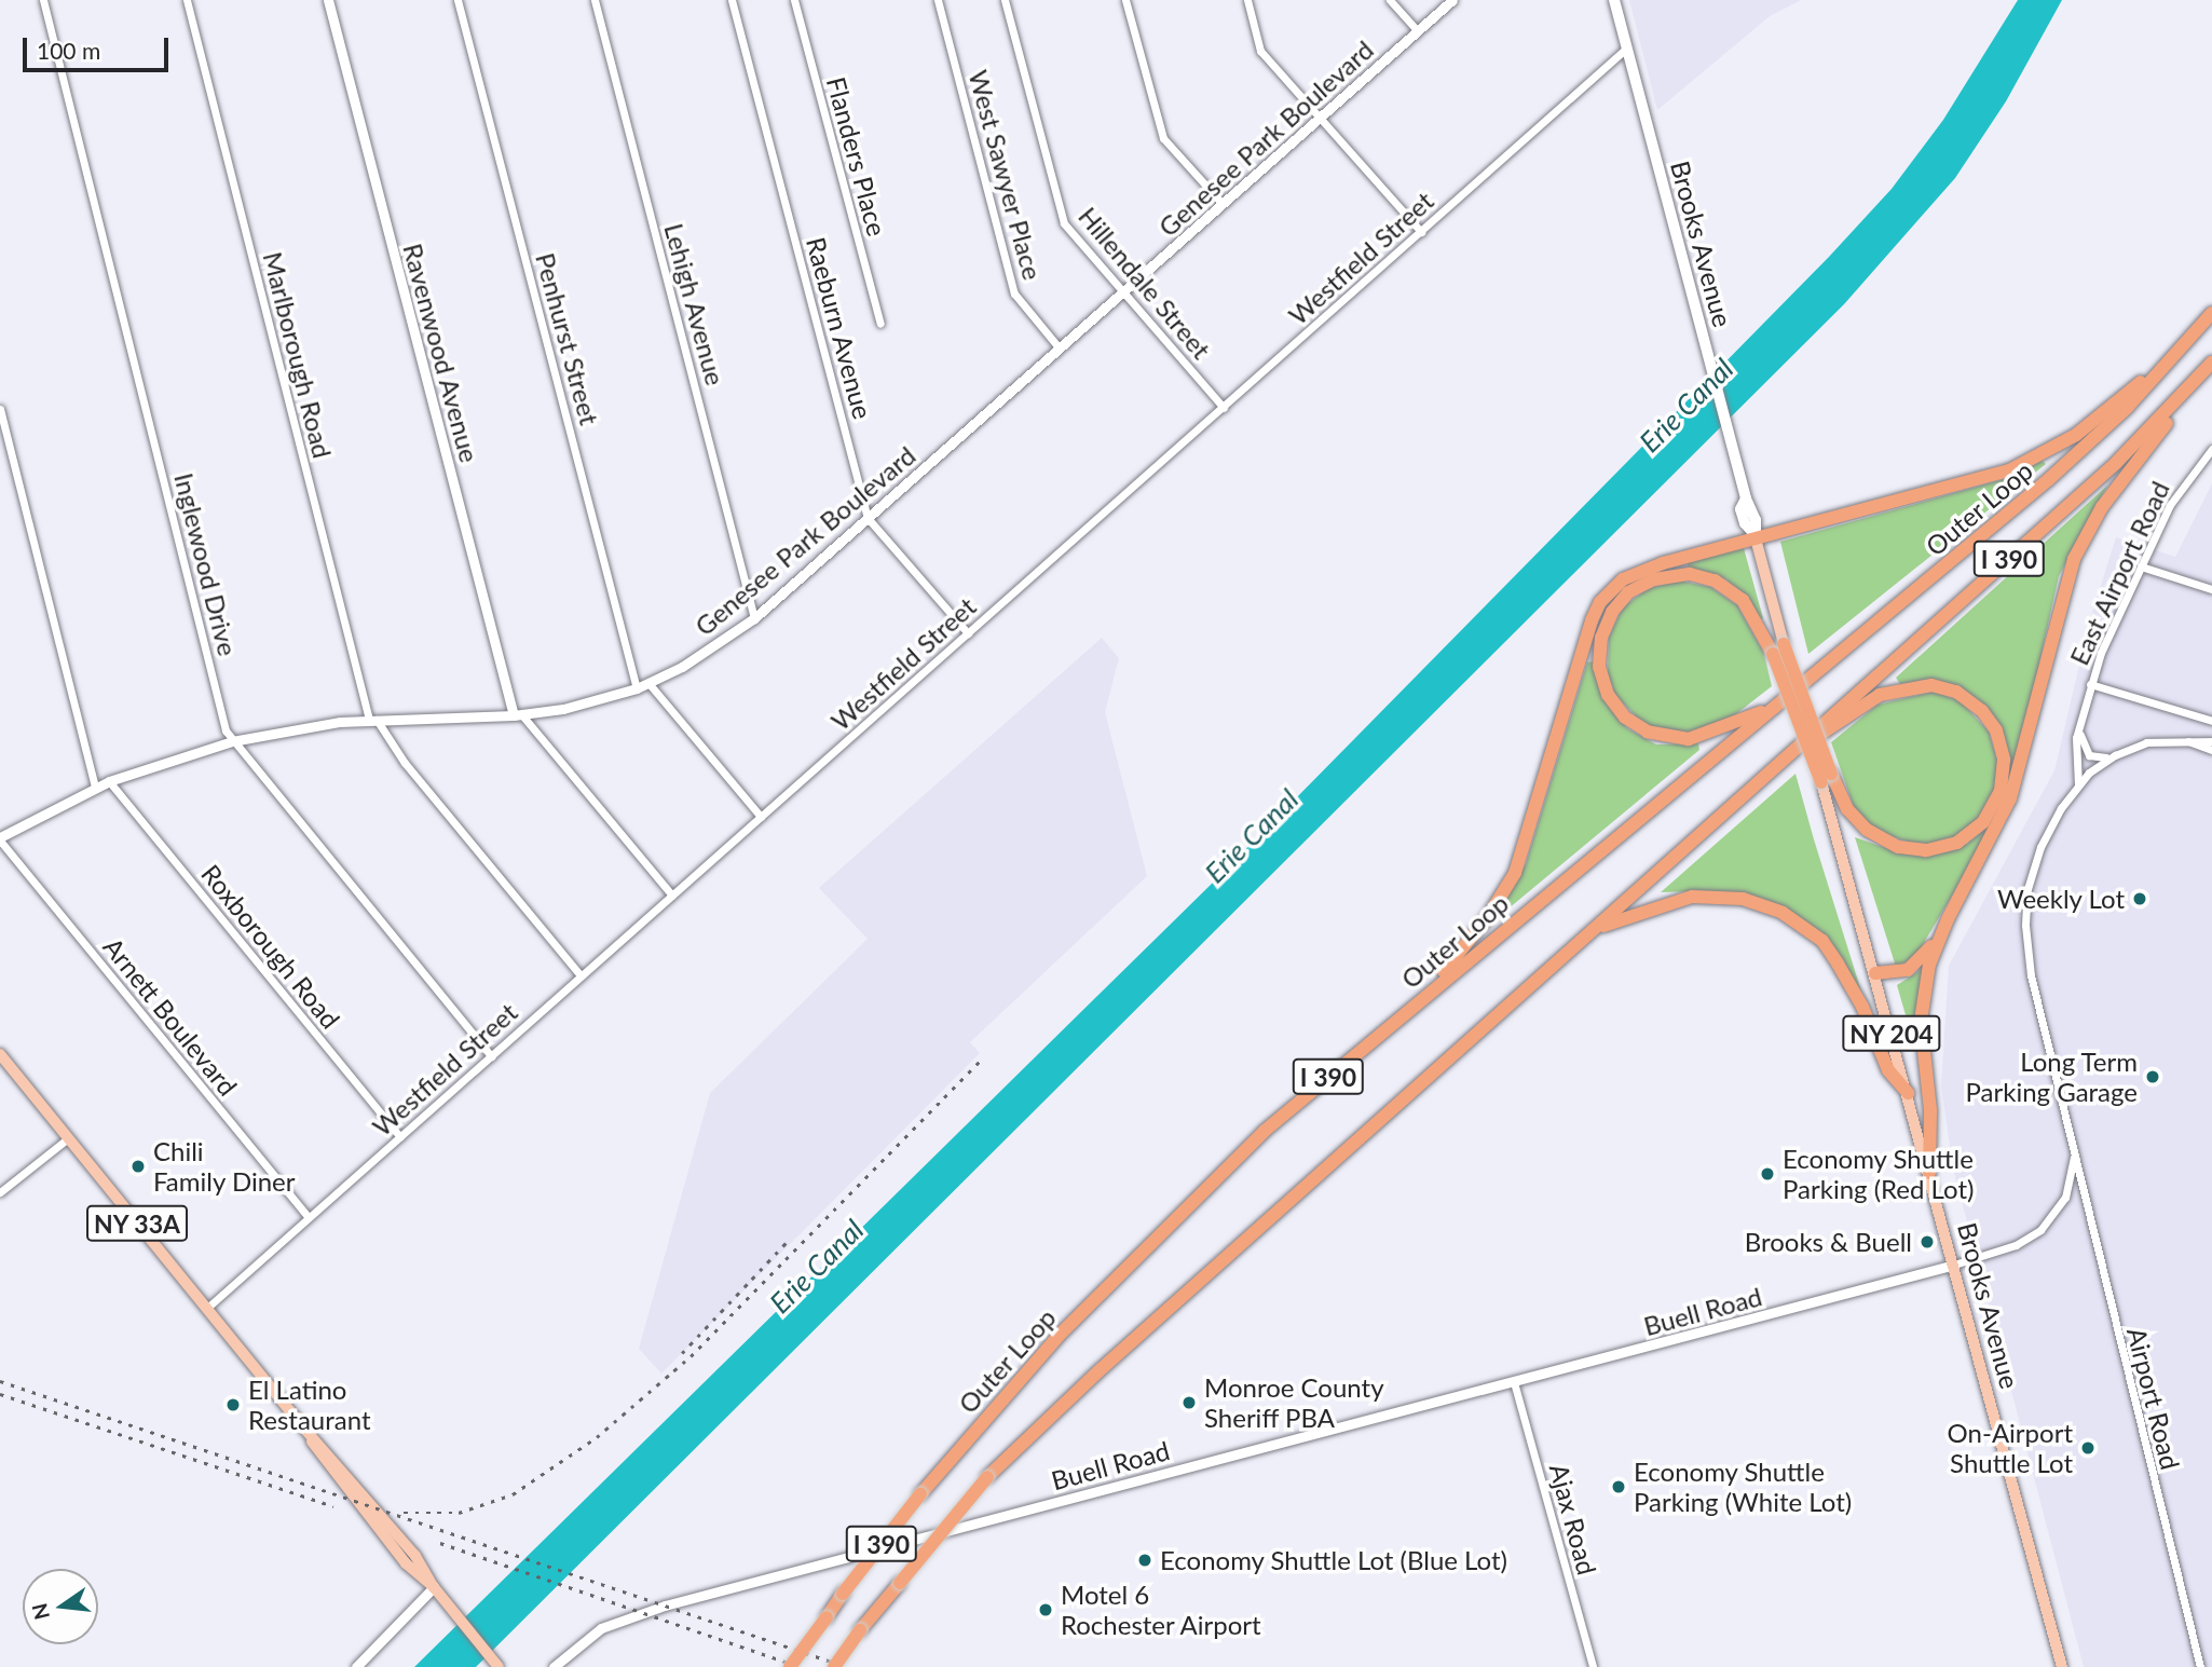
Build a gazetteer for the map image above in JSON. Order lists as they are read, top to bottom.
{
  "streets": {
    "highway": ["Outer Loop", "I 390"],
    "main road": ["Brooks Avenue", "NY 204", "NY 33A"],
    "street": [
      "Genesee Park Boulevard",
      "Flanders Place",
      "West Sawyer Place",
      "Westfield Street",
      "Hillendale Street",
      "Lehigh Avenue",
      "Raeburn Avenue",
      "Penhurst Street",
      "Ravenwood Avenue",
      "Marlborough Road",
      "Inglewood Drive",
      "East Airport Road",
      "Roxborough Road",
      "Arnett Boulevard",
      "Buell Road",
      "Airport Road",
      "Ajax Road"
    ]
  },
  "crossings": [
    ["Genesee Park Boulevard", "West Sawyer Place"],
    ["Genesee Park Boulevard", "Hillendale Street"],
    ["Genesee Park Boulevard", "Lehigh Avenue"],
    ["Genesee Park Boulevard", "Raeburn Avenue"],
    ["Genesee Park Boulevard", "Penhurst Street"],
    ["Genesee Park Boulevard", "Ravenwood Avenue"],
    ["Genesee Park Boulevard", "Marlborough Road"],
    ["Genesee Park Boulevard", "Inglewood Drive"],
    ["Genesee Park Boulevard", "Roxborough Road"],
    ["Genesee Park Boulevard", "Arnett Boulevard"],
    ["Brooks Avenue", "Westfield Street"],
    ["Brooks Avenue", "Buell Road"],
    ["Brooks Avenue", "Airport Road"],
    ["Westfield Street", "Hillendale Street"],
    ["Westfield Street", "Raeburn Avenue"],
    ["Westfield Street", "Ravenwood Avenue"],
    ["Westfield Street", "Marlborough Road"],
    ["Westfield Street", "Inglewood Drive"],
    ["Westfield Street", "Roxborough Road"],
    ["Westfield Street", "Arnett Boulevard"],
    ["Westfield Street", "NY 33A"],
    ["East Airport Road", "Airport Road"],
    ["Buell Road", "Airport Road"],
    ["Buell Road", "Ajax Road"]
  ],
  "water": ["Erie Canal"],
  "places": [
    "Weekly Lot",
    "Long Term Parking Garage",
    "Chili Family Diner",
    "Economy Shuttle Parking (Red Lot)",
    "Brooks & Buell",
    "Monroe County Sheriff PBA",
    "El Latino Restaurant",
    "On-Airport Shuttle Lot",
    "Economy Shuttle Parking (White Lot)",
    "Economy Shuttle Lot (Blue Lot)",
    "Motel 6 Rochester Airport"
  ],
  "scale_bar": "100 m",
  "north": "left"
}
